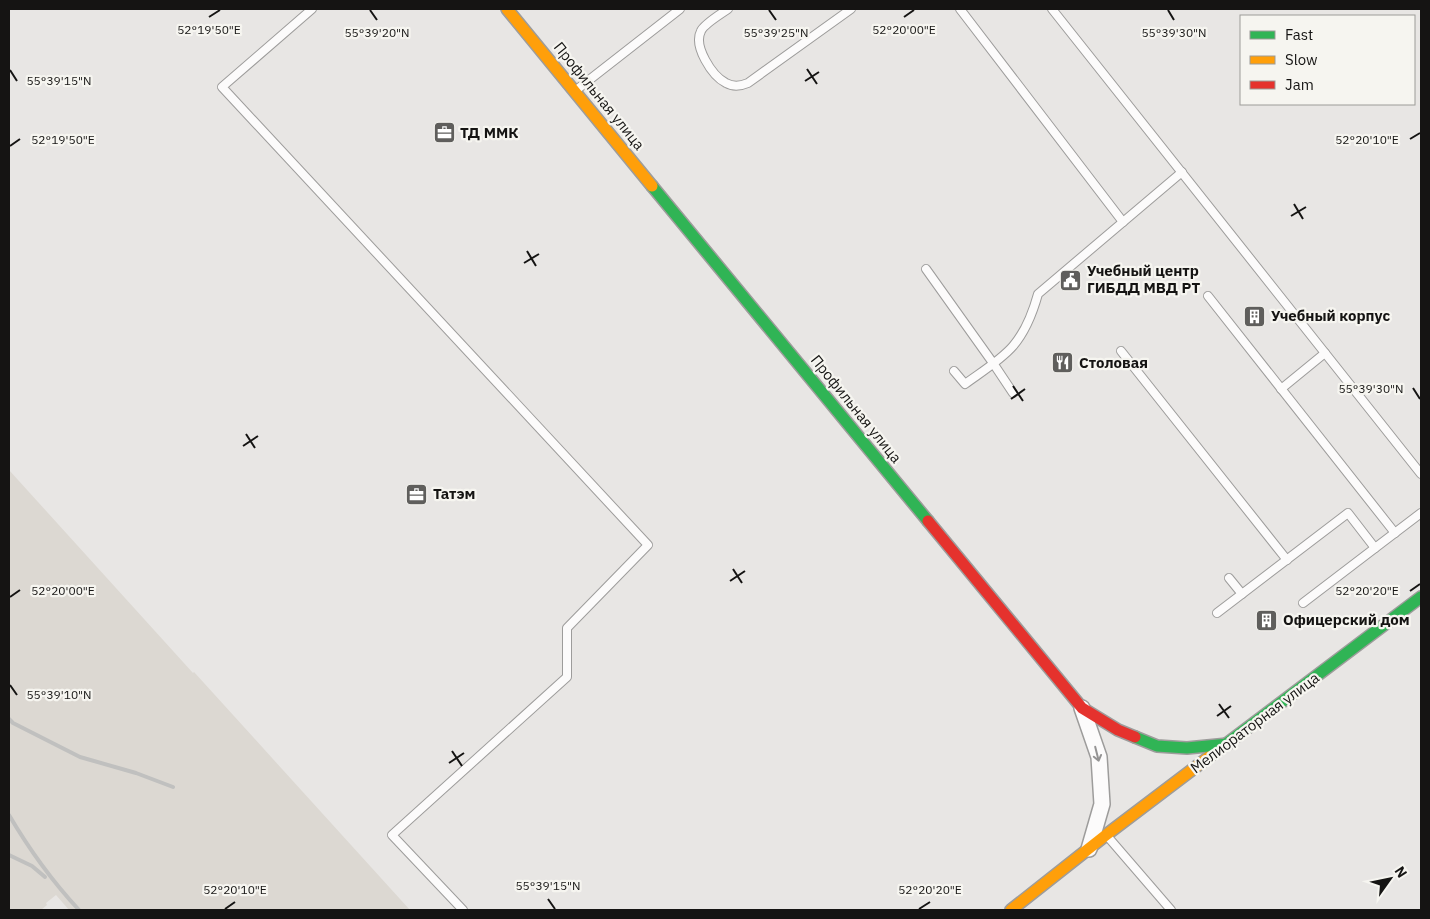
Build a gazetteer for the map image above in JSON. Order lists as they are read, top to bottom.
{
  "streets": {
    "street": ["Профильная улица", "Мелиораторная улица"]
  },
  "crossings": [
    ["Профильная улица", "Мелиораторная улица"]
  ],
  "places": {
    "office": ["ТД ММК", "Татэм"],
    "public building": ["Учебный центр ГИБДД МВД РТ"],
    "building": ["Учебный корпус", "Офицерский дом"],
    "restaurant": ["Столовая"]
  },
  "legend": ["Fast", "Slow", "Jam"],
  "north": "top right",
  "coordinates": [
    "52°20'00\"E",
    "52°19'50\"E",
    "55°39'20\"N",
    "55°39'25\"N",
    "55°39'30\"N",
    "55°39'15\"N",
    "52°20'10\"E",
    "52°20'20\"E",
    "55°39'10\"N"
  ]
}
